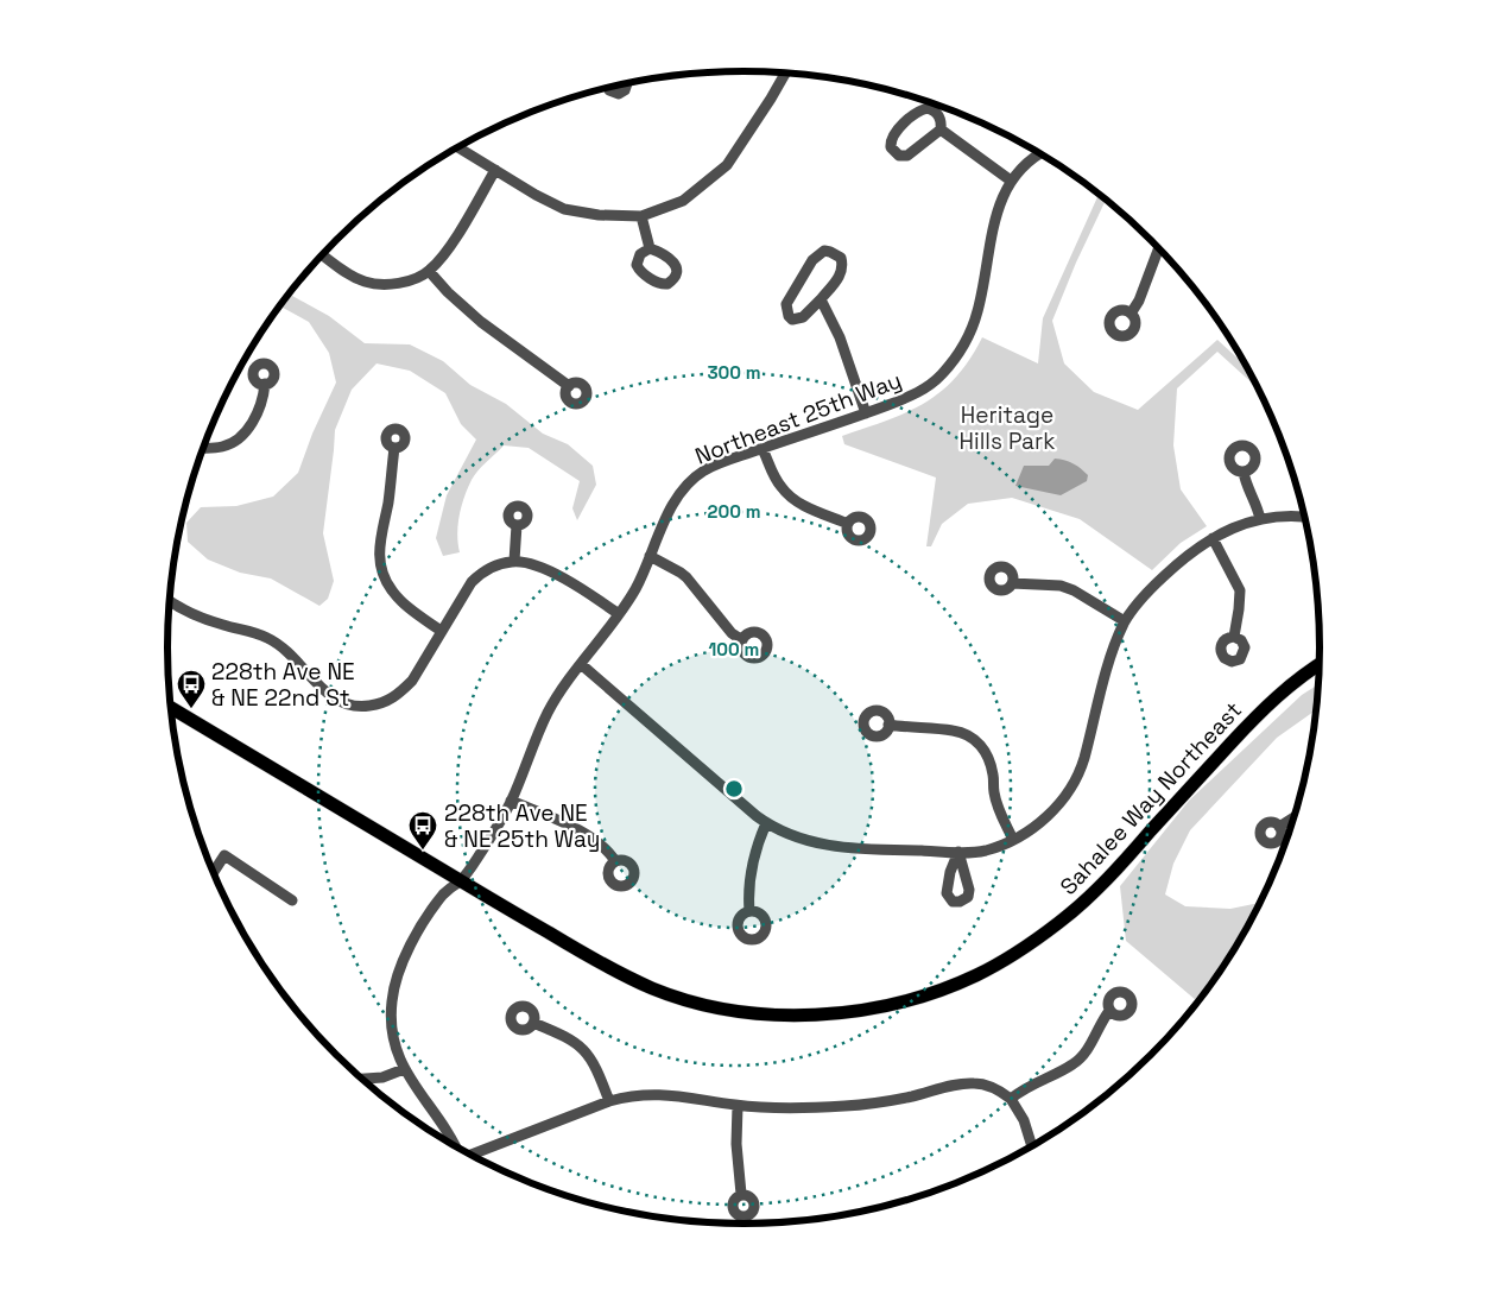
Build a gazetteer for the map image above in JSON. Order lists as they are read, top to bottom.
{
  "streets": {
    "main road": ["Sahalee Way Northeast"],
    "street": ["Northeast 25th Way"]
  },
  "crossings": [
    ["Northeast 25th Way", "Sahalee Way Northeast"]
  ],
  "parks": ["Heritage Hills Park"],
  "places": {
    "bus stop": ["228th Ave NE & NE 22nd St", "228th Ave NE & NE 25th Way"]
  },
  "rings": ["300 m", "200 m", "100 m"]
}
